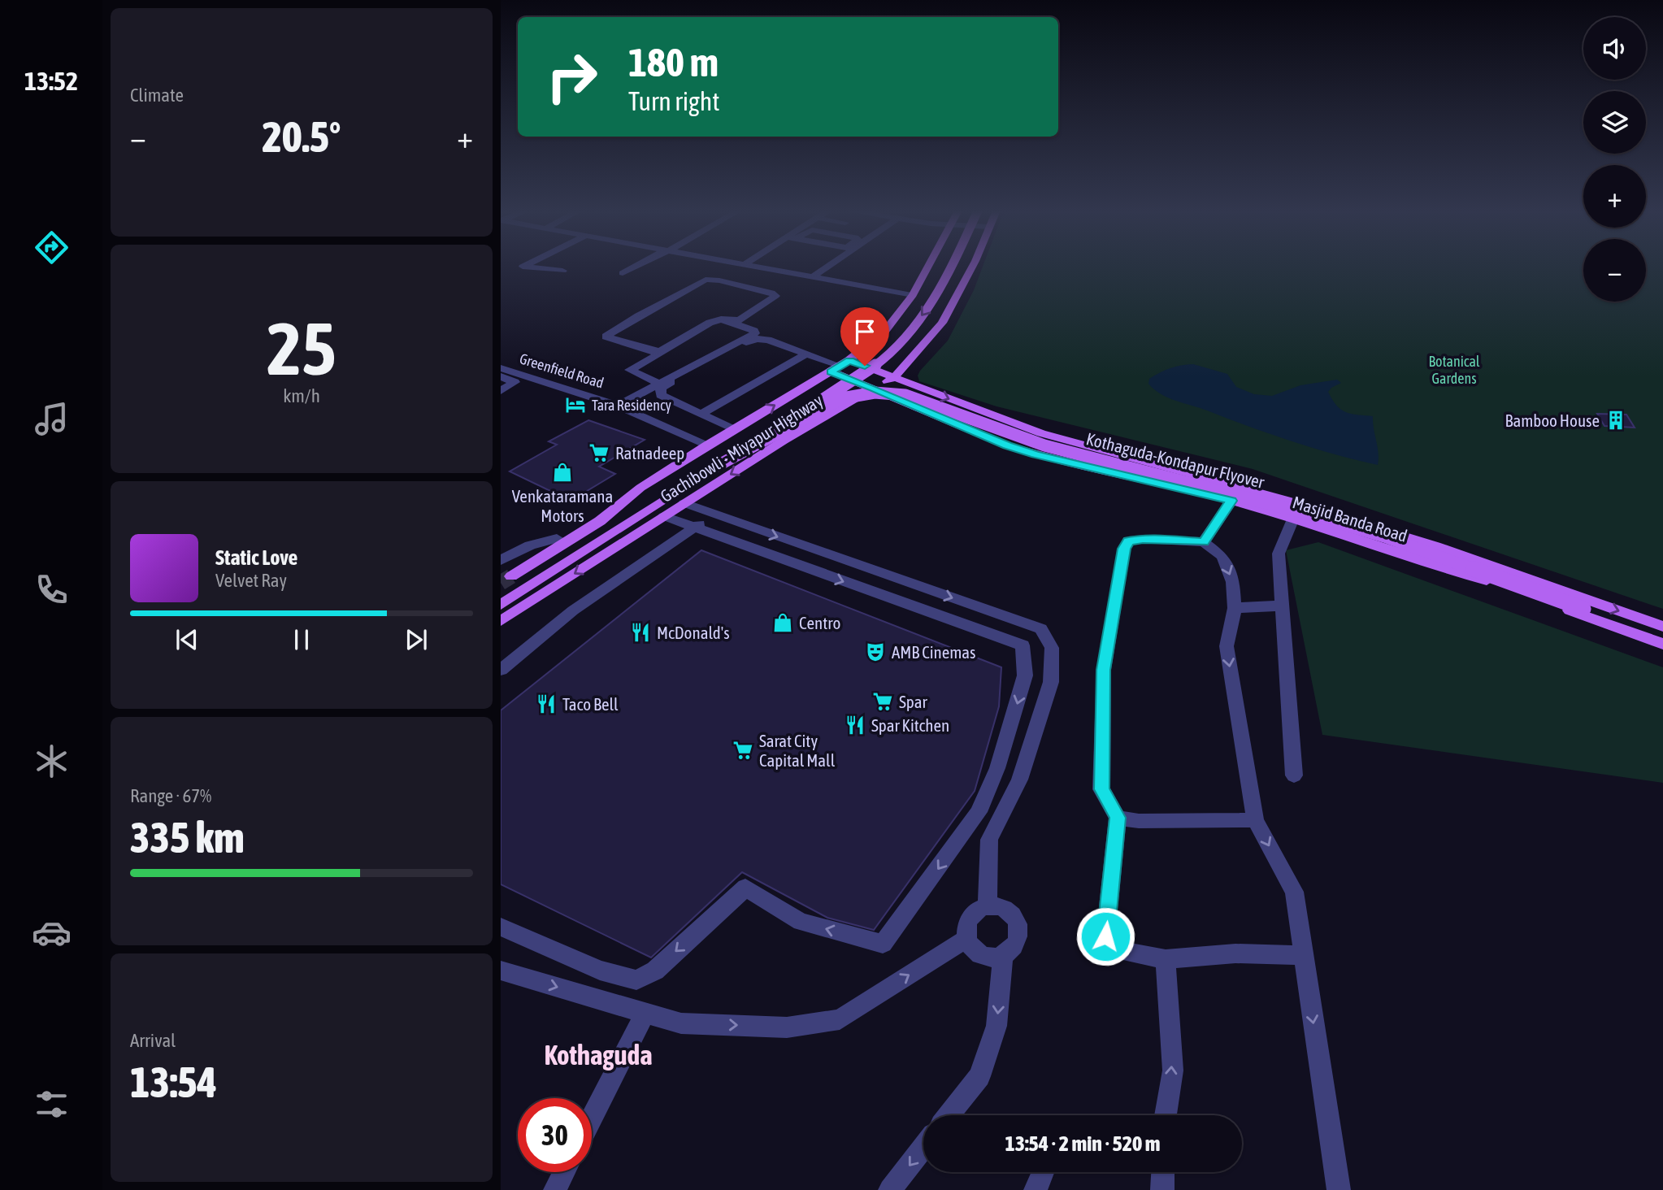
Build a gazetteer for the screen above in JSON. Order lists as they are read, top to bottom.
{
  "streets": {
    "main road": ["Gachibowli - Miyapur Highway", "Kothaguda-Kondapur Flyover", "Masjid Banda Road"],
    "street": ["Greenfield Road"]
  },
  "crossings": [
    ["Greenfield Road", "Gachibowli - Miyapur Highway"],
    ["Gachibowli - Miyapur Highway", "Masjid Banda Road"],
    ["Kothaguda-Kondapur Flyover", "Masjid Banda Road"]
  ],
  "districts": ["Kothaguda"],
  "parks": ["Botanical Gardens"],
  "places": {
    "hotel": ["Tara Residency"],
    "building": ["Bamboo House"],
    "supermarket": ["Ratnadeep", "Spar", "Sarat City Capital Mall"],
    "shop": ["Venkataramana Motors", "Centro"],
    "restaurant": ["McDonald's", "Taco Bell", "Spar Kitchen"],
    "theatre": ["AMB Cinemas"]
  },
  "page": {
    "tabs": "13:52",
    "tile": [
      "Climate",
      ["25", "km/h"],
      ["Range · 67%", "335 km"],
      ["Arrival", "13:54"]
    ],
    "map_buttons": ["+", "−"],
    "turn": ["180 m", "Turn right"],
    "heat": ["−", "20.5°", "+"],
    "song": ["Static Love", "Velvet Ray"],
    "limit": "30",
    "trip": "13:54 · 2 min · 520 m"
  }
}
